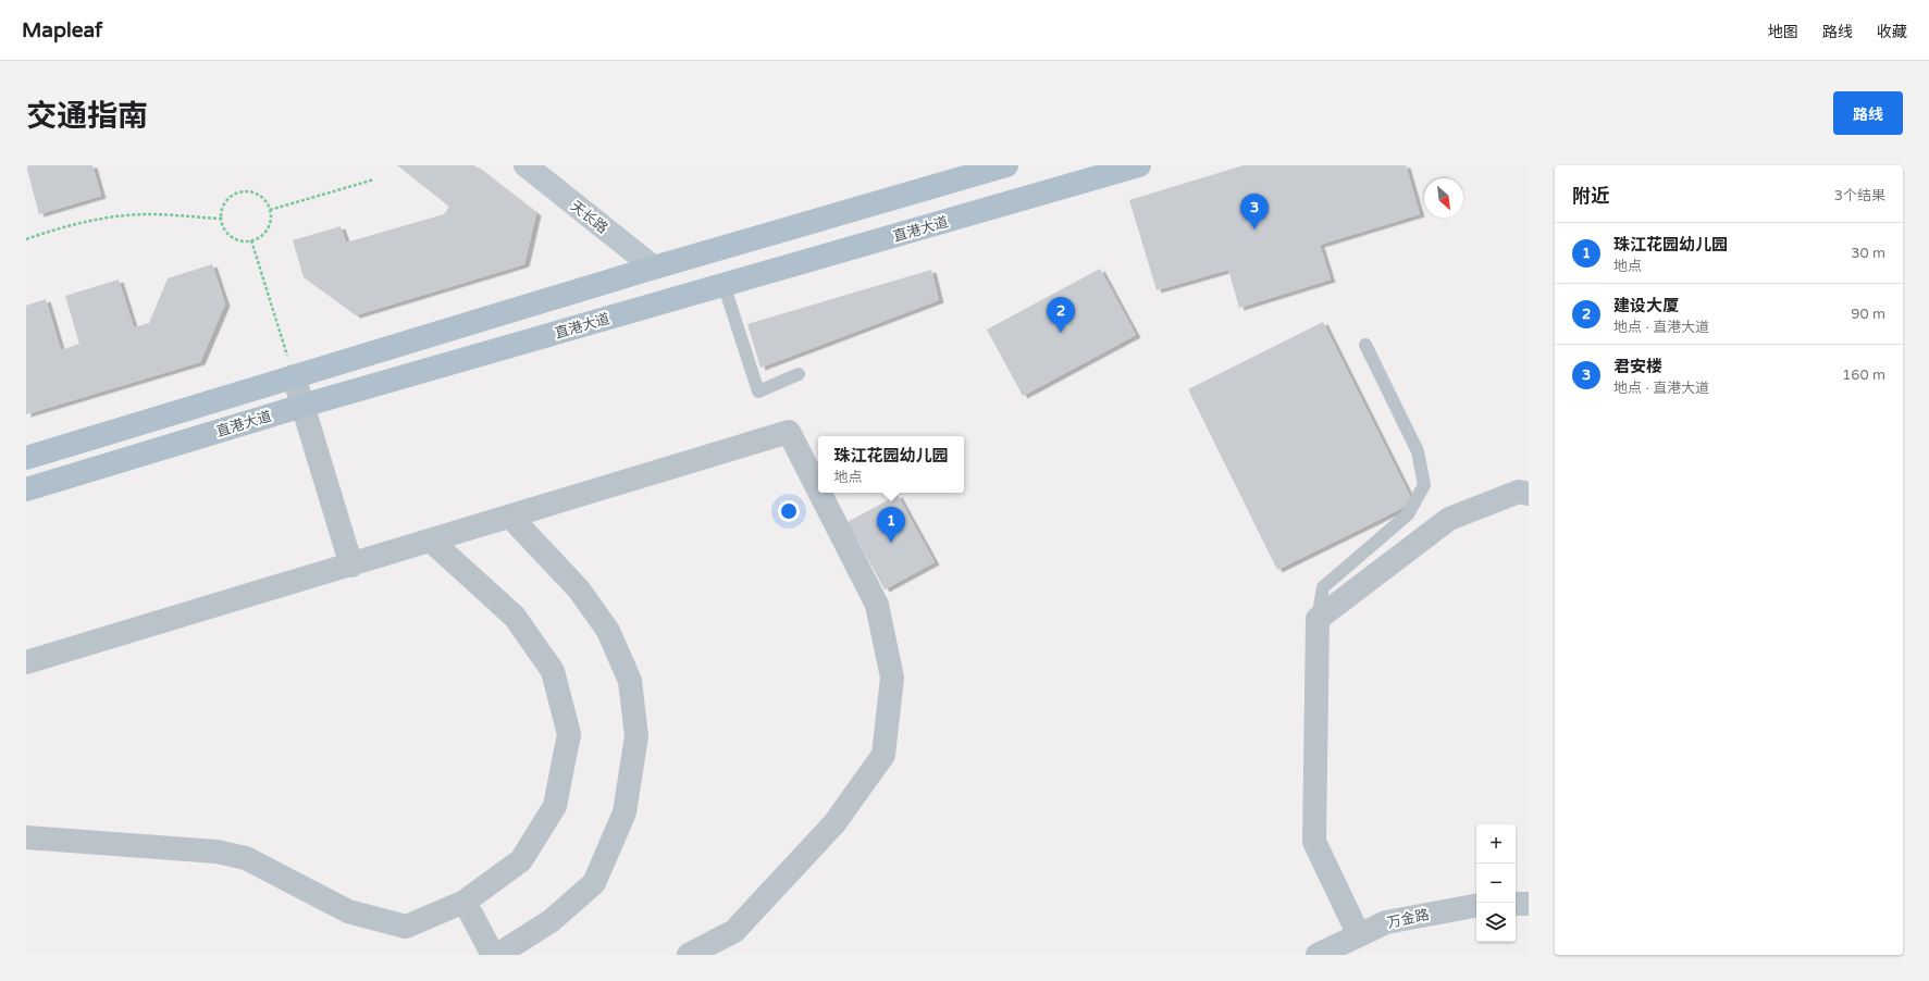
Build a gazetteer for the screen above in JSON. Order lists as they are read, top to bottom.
{
  "streets": {
    "main road": ["直港大道"],
    "street": ["天长路", "万金路"]
  },
  "north": "bottom right",
  "page": {
    "header": "Mapleaf",
    "nav": ["地图", "路线", "收藏"],
    "title": "交通指南",
    "buttons": "路线",
    "heading": ["附近", "3个结果"],
    "pins": ["3", "2", "1"],
    "list": [
      {
        "mark": "1",
        "name": "珠江花园幼儿园",
        "note": "地点",
        "value": "30 m"
      },
      {
        "mark": "2",
        "name": "建设大厦",
        "note": "地点 · 直港大道",
        "value": "90 m"
      },
      {
        "mark": "3",
        "name": "君安楼",
        "note": "地点 · 直港大道",
        "value": "160 m"
      }
    ],
    "popup": ["珠江花园幼儿园", "地点"],
    "map_buttons": ["+", "−"]
  }
}
